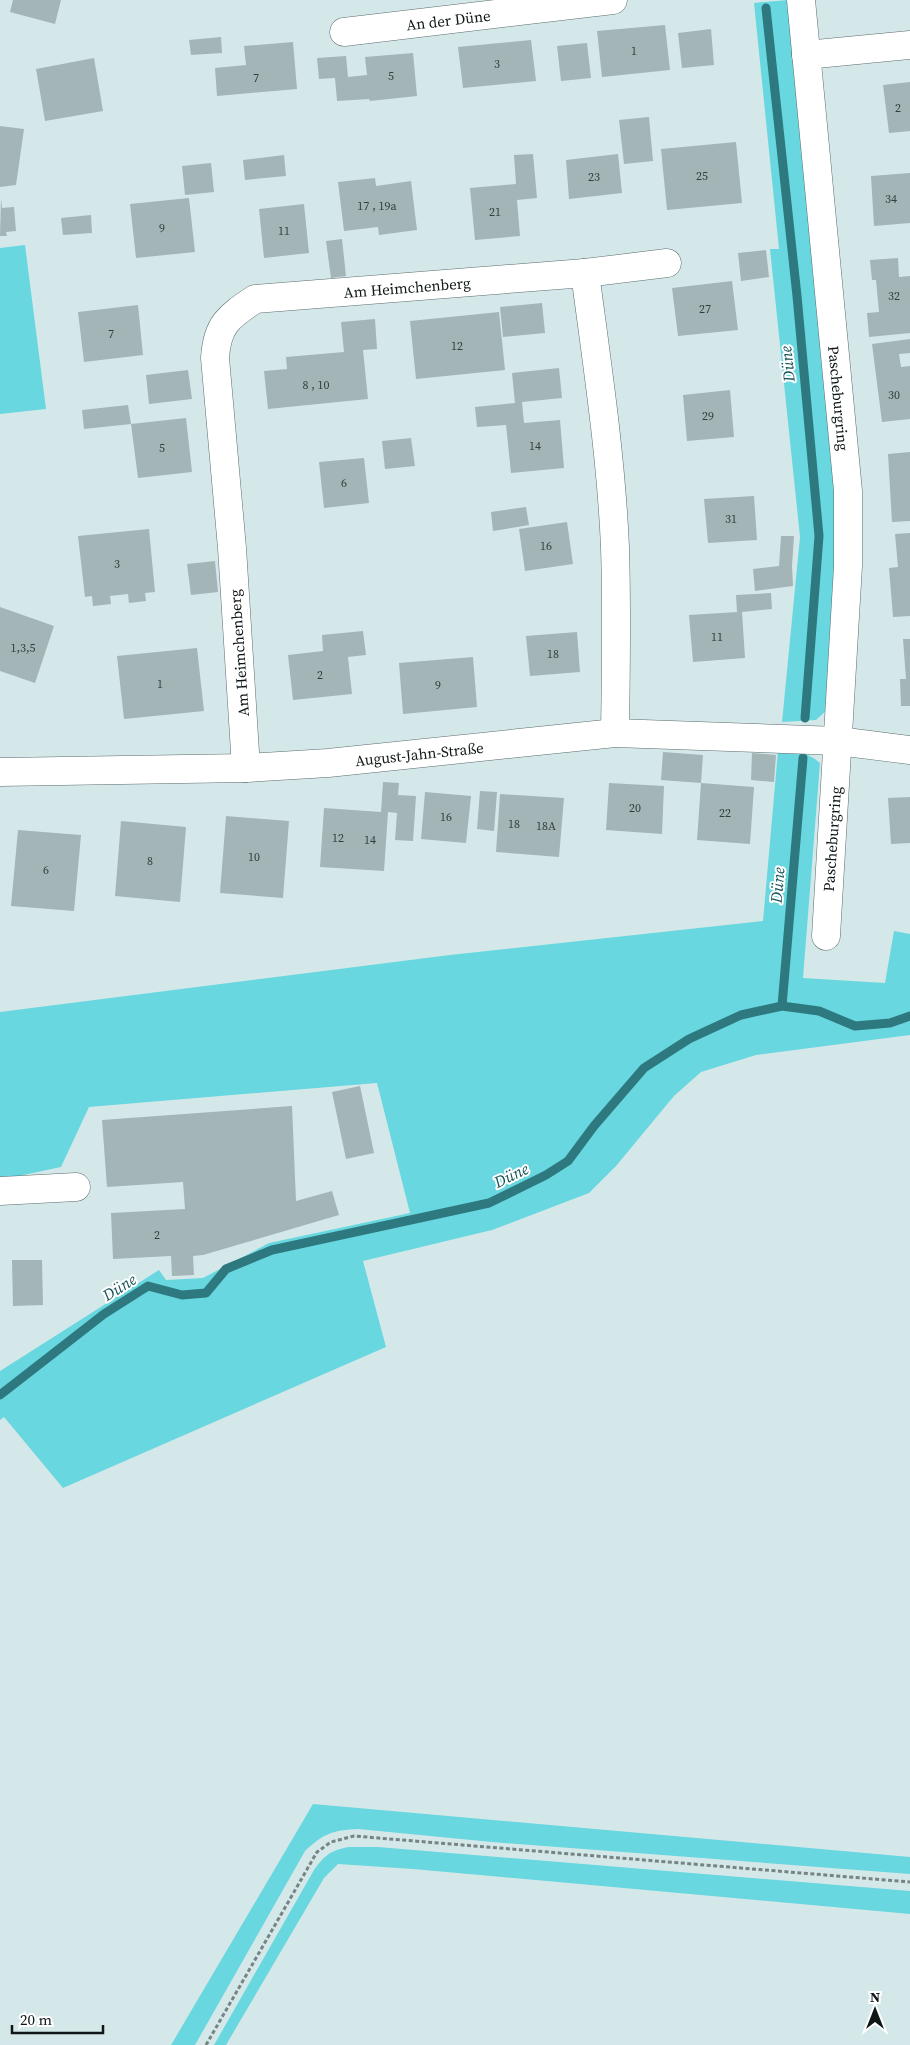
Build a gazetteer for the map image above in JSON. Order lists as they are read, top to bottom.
{
  "streets": {
    "street": [
      "An der Düne",
      "Am Heimchenberg",
      "Pascheburgring",
      "August-Jahn-Straße"
    ]
  },
  "crossings": [
    ["Am Heimchenberg", "August-Jahn-Straße"],
    ["Pascheburgring", "August-Jahn-Straße"]
  ],
  "water": ["Düne"],
  "house_numbers": [
    "1",
    "3",
    "5",
    "7",
    "2",
    "25",
    "23",
    "34",
    "17 , 19a",
    "21",
    "9",
    "11",
    "32",
    "27",
    "7",
    "12",
    "8 , 10",
    "30",
    "29",
    "14",
    "5",
    "6",
    "31",
    "16",
    "3",
    "11",
    "1,3,5",
    "18",
    "2",
    "1",
    "9",
    "20",
    "22",
    "16",
    "18",
    "18A",
    "12",
    "14",
    "10",
    "8",
    "6",
    "2"
  ],
  "scale_bar": "20 m",
  "north": "top"
}
